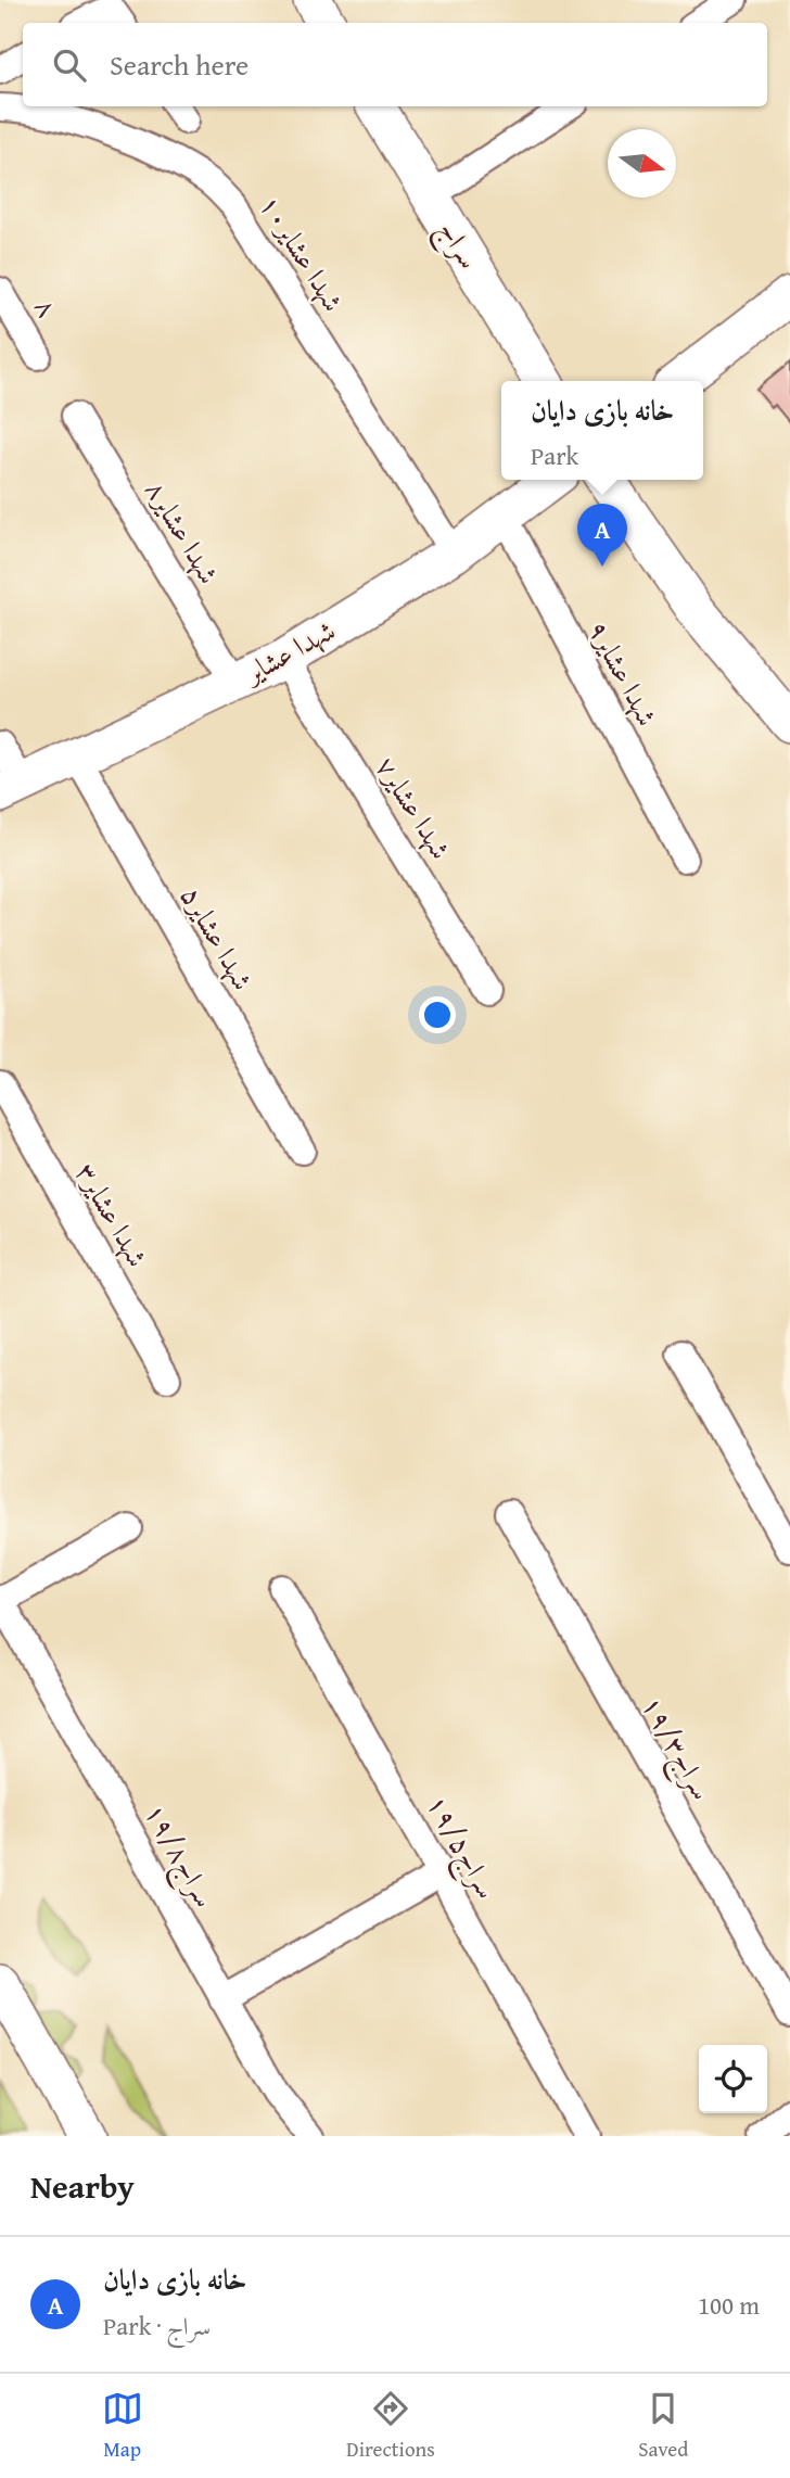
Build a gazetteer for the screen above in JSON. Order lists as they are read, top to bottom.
{
  "streets": {
    "street": [
      "سراج",
      "شهدا عشایر۱۰",
      "۸",
      "شهدا عشایر۸",
      "شهدا عشایر",
      "شهدا عشایر۹",
      "شهدا عشایر۷",
      "شهدا عشایر۵",
      "شهدا عشایر۳",
      "سراج۱۹/۳",
      "سراج۱۹/۵",
      "سراج۱۹/۸"
    ]
  },
  "crossings": [
    ["شهدا عشایر۱۰", "شهدا عشایر"],
    ["شهدا عشایر۸", "شهدا عشایر"],
    ["شهدا عشایر", "شهدا عشایر۹"],
    ["شهدا عشایر", "شهدا عشایر۷"],
    ["شهدا عشایر", "شهدا عشایر۵"]
  ],
  "north": "right",
  "page": {
    "search": "Search here",
    "popup": ["خانه بازی دایان", "Park"],
    "pins": "A",
    "heading": "Nearby",
    "list": [
      {
        "mark": "A",
        "name": "خانه بازی دایان",
        "note": "Park · سراج",
        "value": "100 m"
      }
    ],
    "nav": ["Map", "Directions", "Saved"]
  }
}
